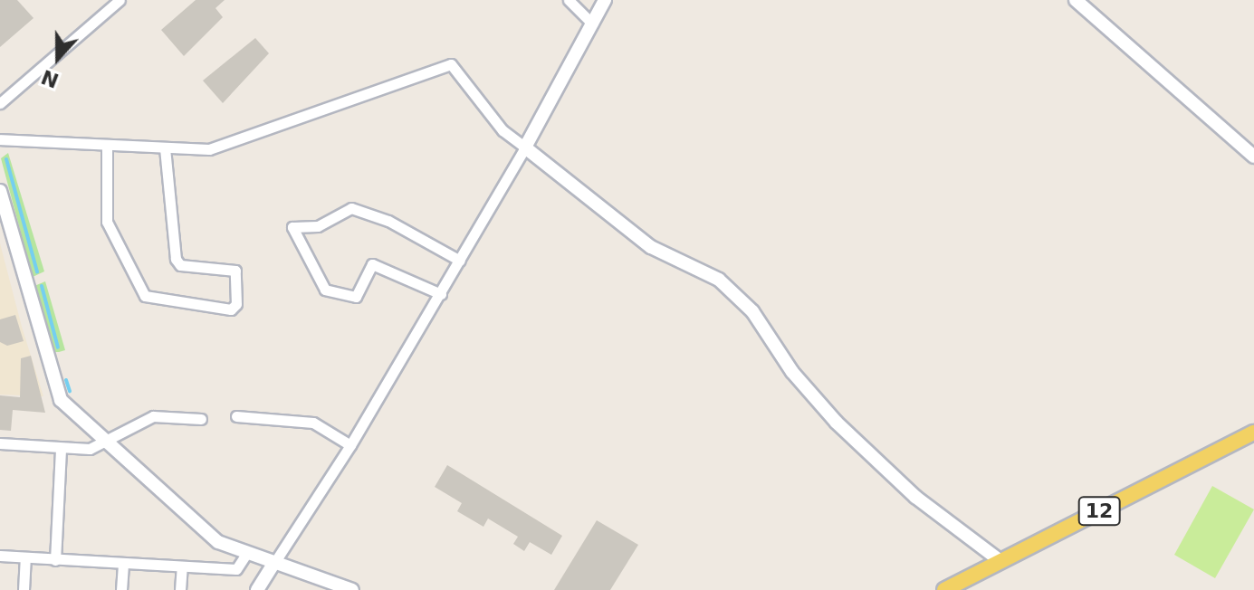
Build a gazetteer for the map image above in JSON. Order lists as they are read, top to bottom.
{
  "streets": {
    "main road": ["12"]
  },
  "north": "bottom"
}
